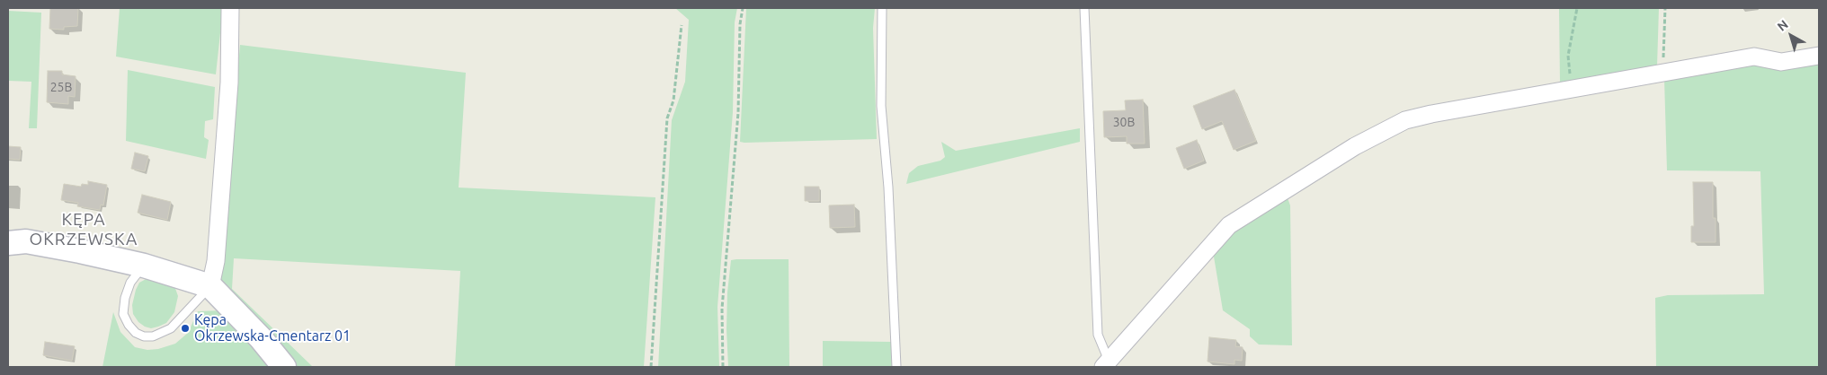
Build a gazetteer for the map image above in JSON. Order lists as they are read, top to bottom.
{
  "districts": ["KĘPA OKRZEWSKA"],
  "places": ["Kępa Okrzewska-Cmentarz 01"],
  "house_numbers": ["25B", "30B"],
  "north": "top left"
}
